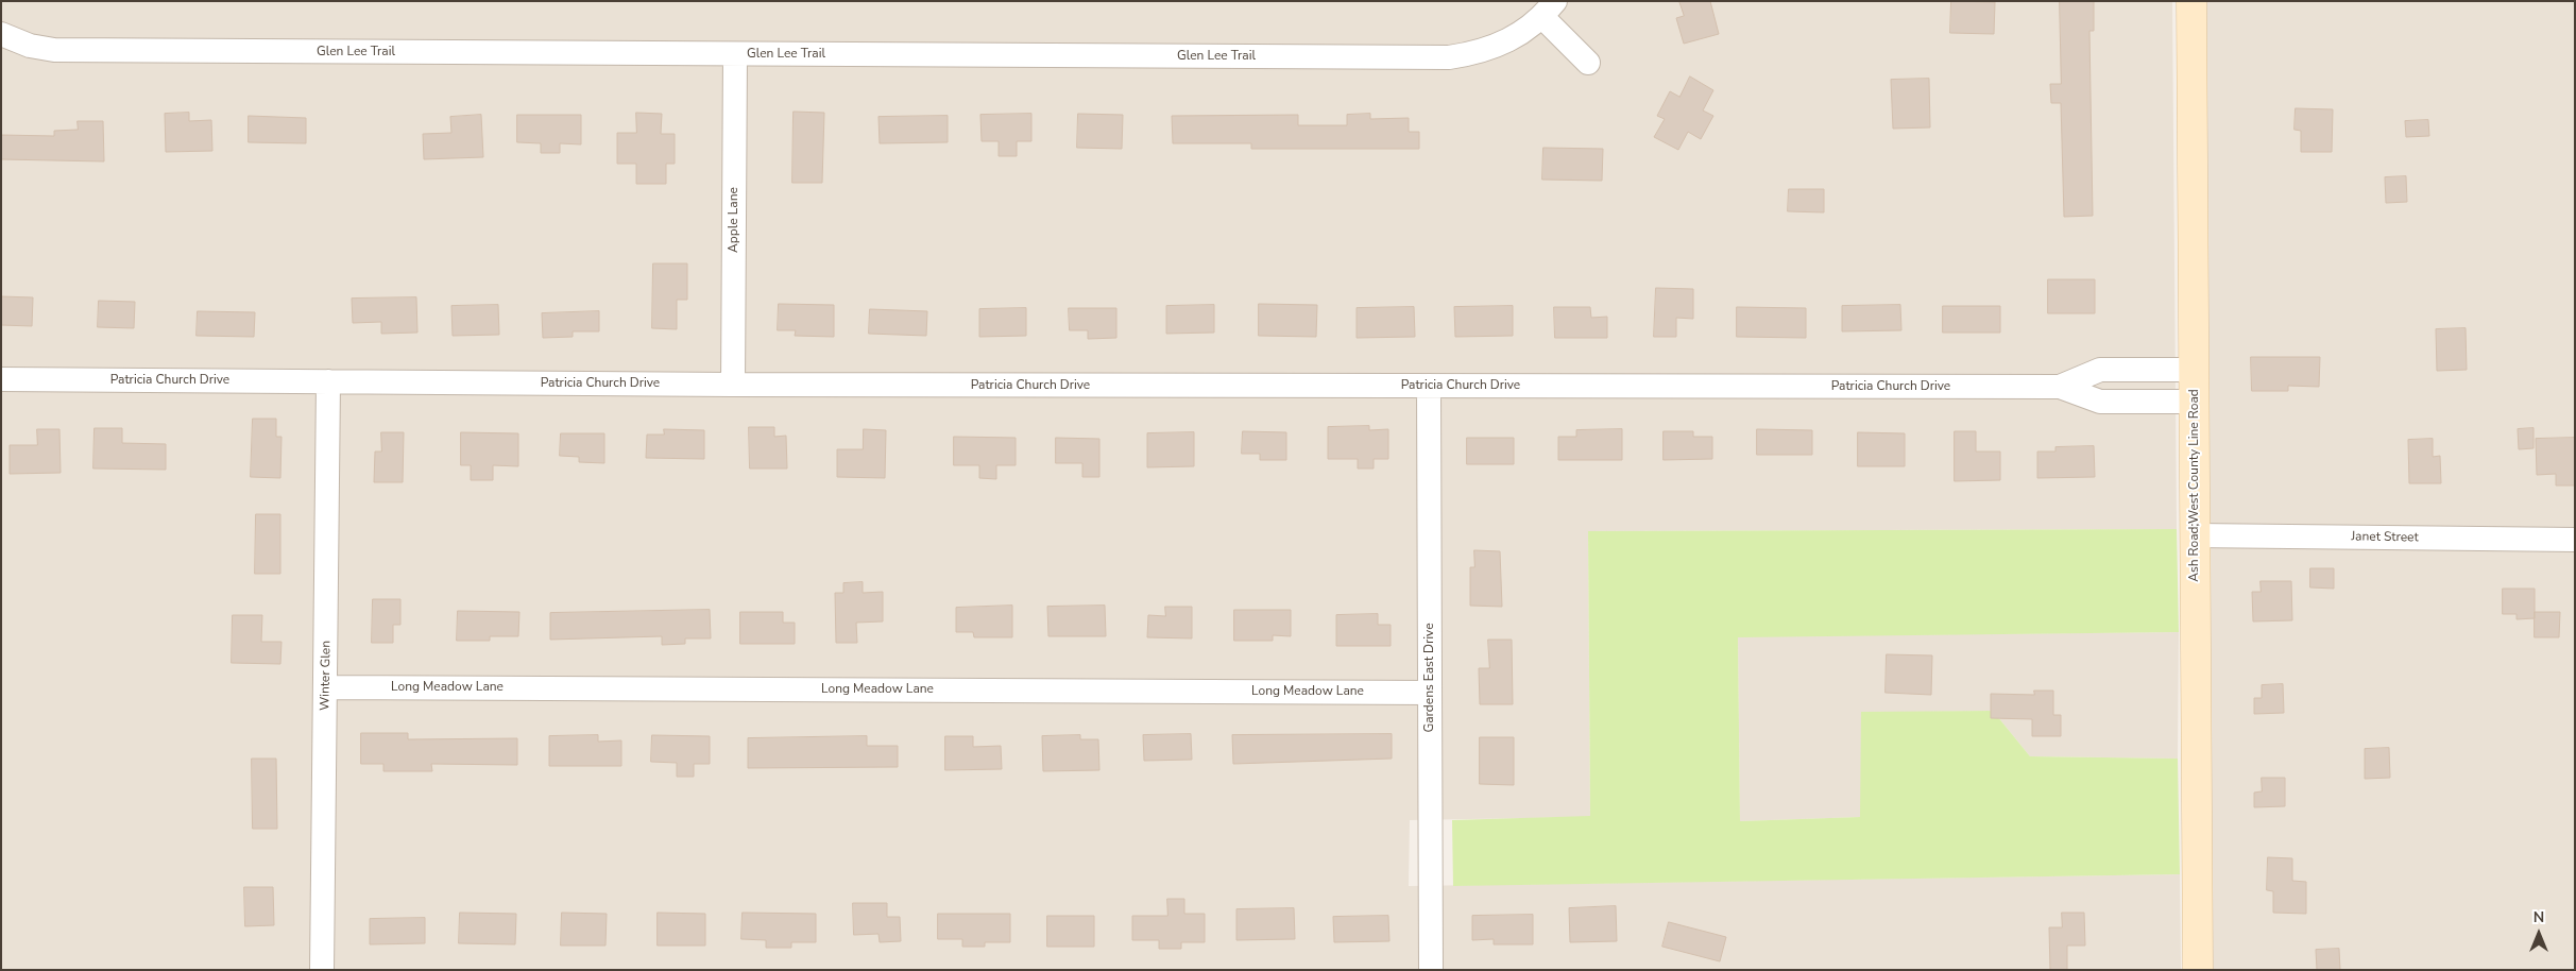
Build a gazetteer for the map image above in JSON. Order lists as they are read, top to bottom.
{
  "streets": {
    "main road": ["Ash Road;West County Line Road"],
    "street": [
      "Glen Lee Trail",
      "Apple Lane",
      "Patricia Church Drive",
      "Janet Street",
      "Winter Glen",
      "Gardens East Drive",
      "Long Meadow Lane"
    ]
  },
  "crossings": [
    ["Glen Lee Trail", "Apple Lane"],
    ["Apple Lane", "Patricia Church Drive"],
    ["Patricia Church Drive", "Ash Road;West County Line Road"],
    ["Patricia Church Drive", "Winter Glen"],
    ["Patricia Church Drive", "Gardens East Drive"],
    ["Ash Road;West County Line Road", "Janet Street"],
    ["Winter Glen", "Long Meadow Lane"],
    ["Gardens East Drive", "Long Meadow Lane"]
  ],
  "north": "top"
}
